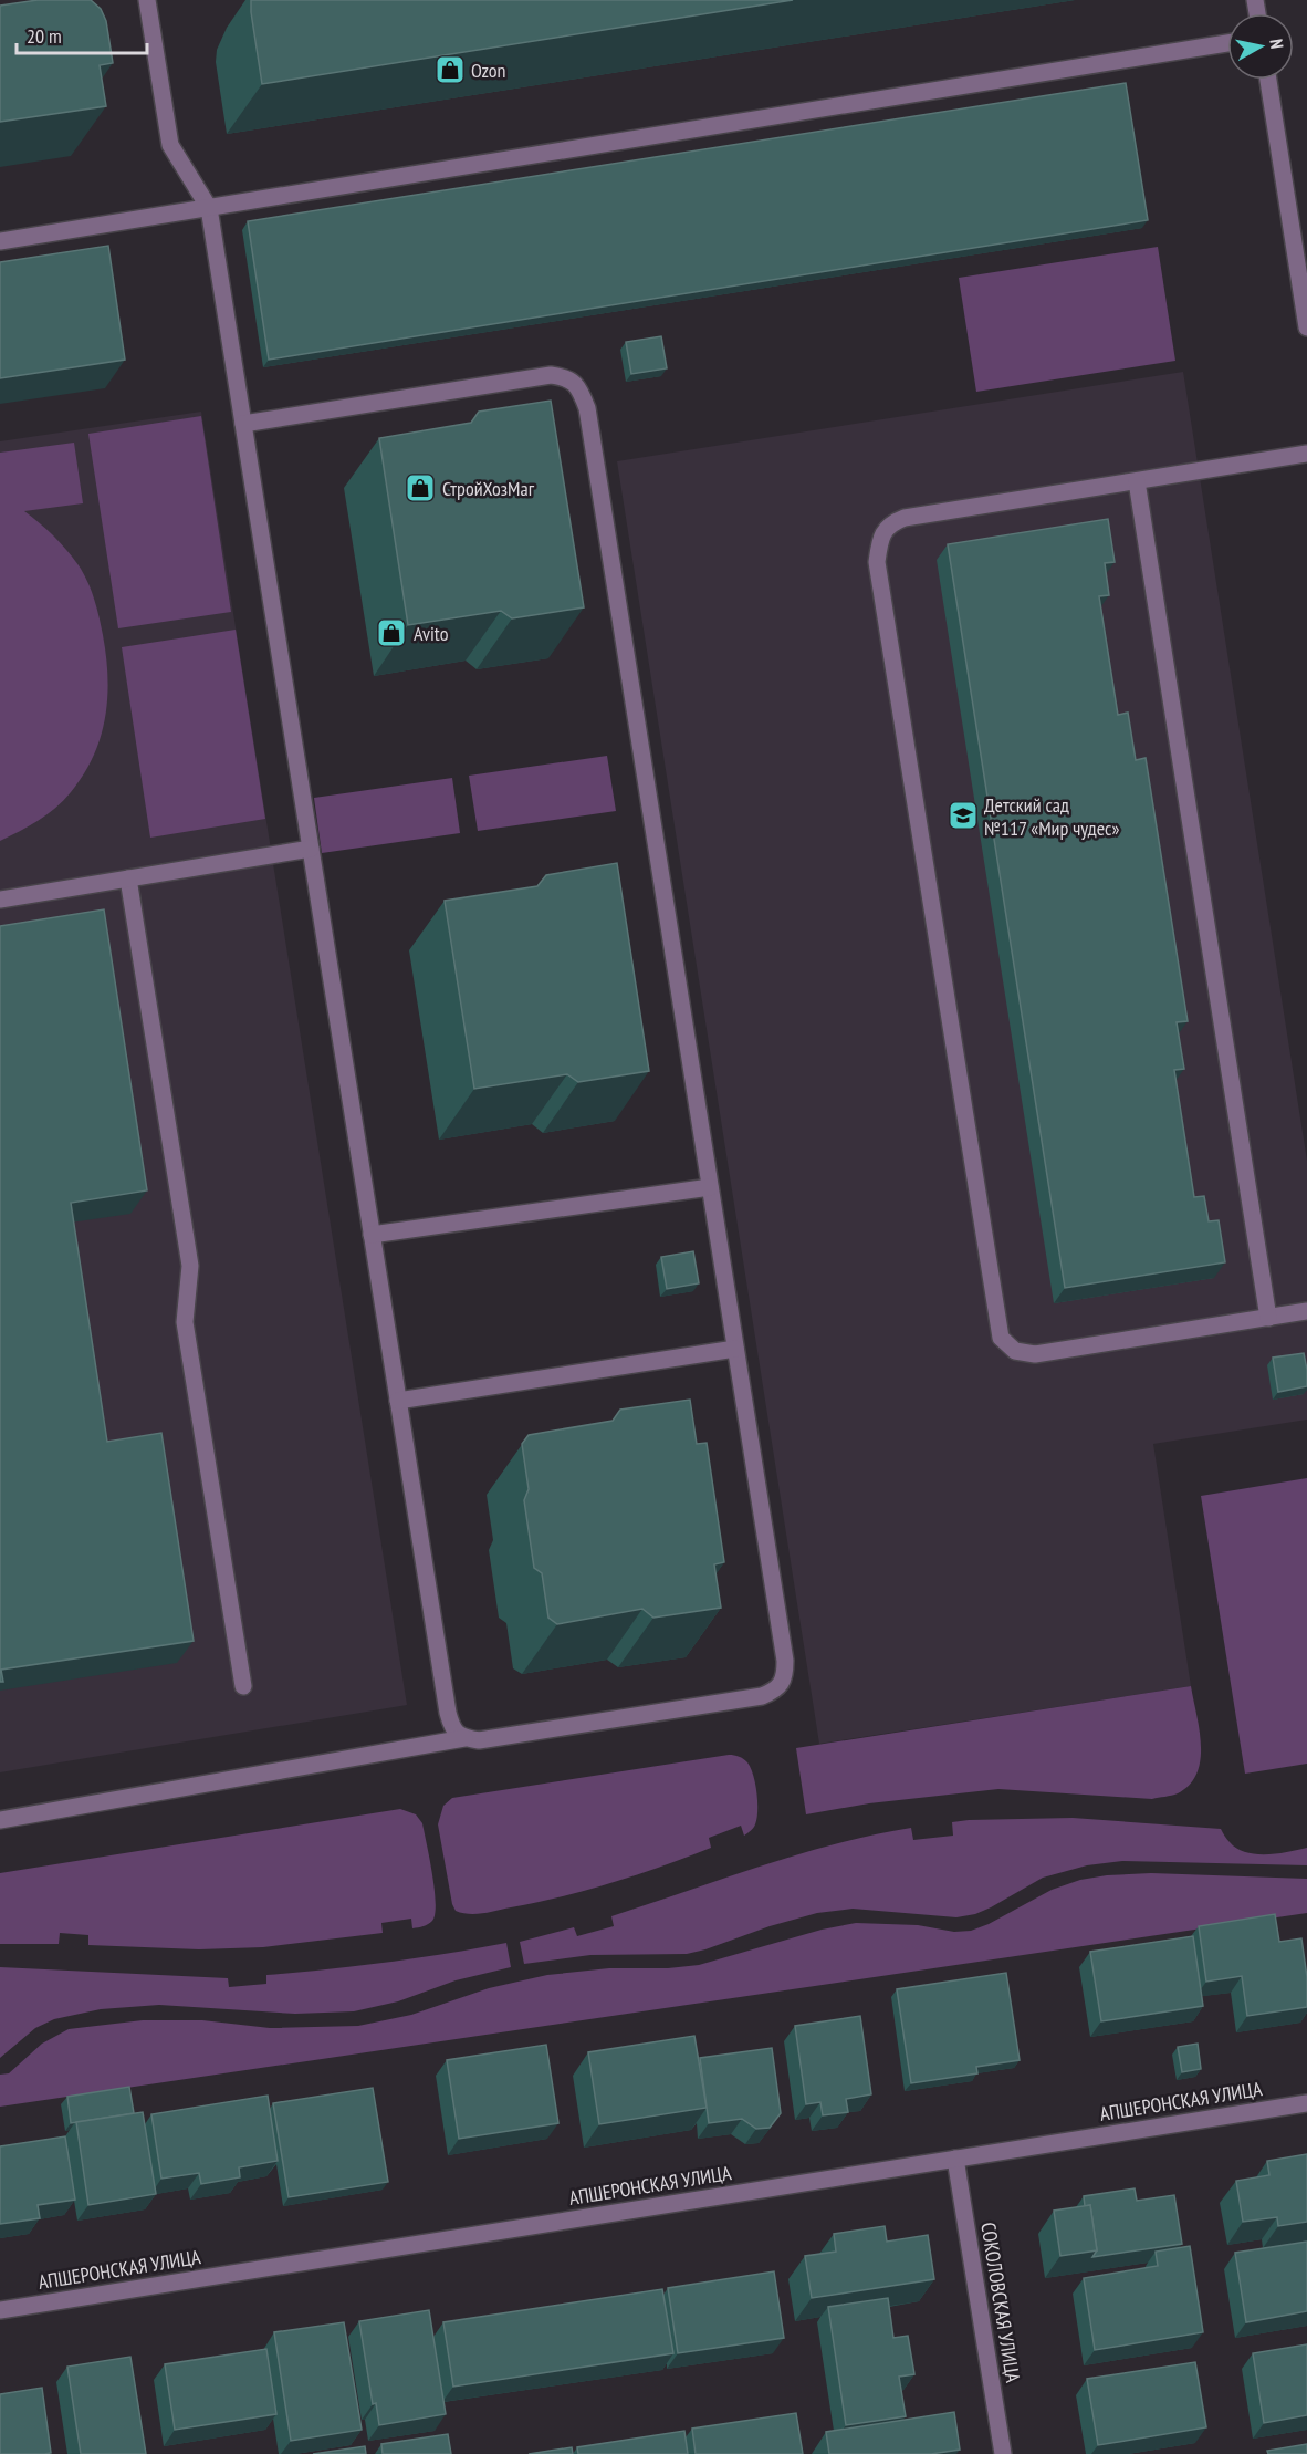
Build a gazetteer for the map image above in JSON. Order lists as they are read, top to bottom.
{
  "streets": {
    "street": ["АПШЕРОНСКАЯ УЛИЦА", "СОКОЛОВСКАЯ УЛИЦА"]
  },
  "crossings": [
    ["АПШЕРОНСКАЯ УЛИЦА", "СОКОЛОВСКАЯ УЛИЦА"]
  ],
  "places": {
    "shop": ["Ozon", "СтройХозМаг", "Avito"],
    "school or university": ["Детский сад №117 «Мир чудес»"]
  },
  "scale_bar": "20 m",
  "north": "right"
}
